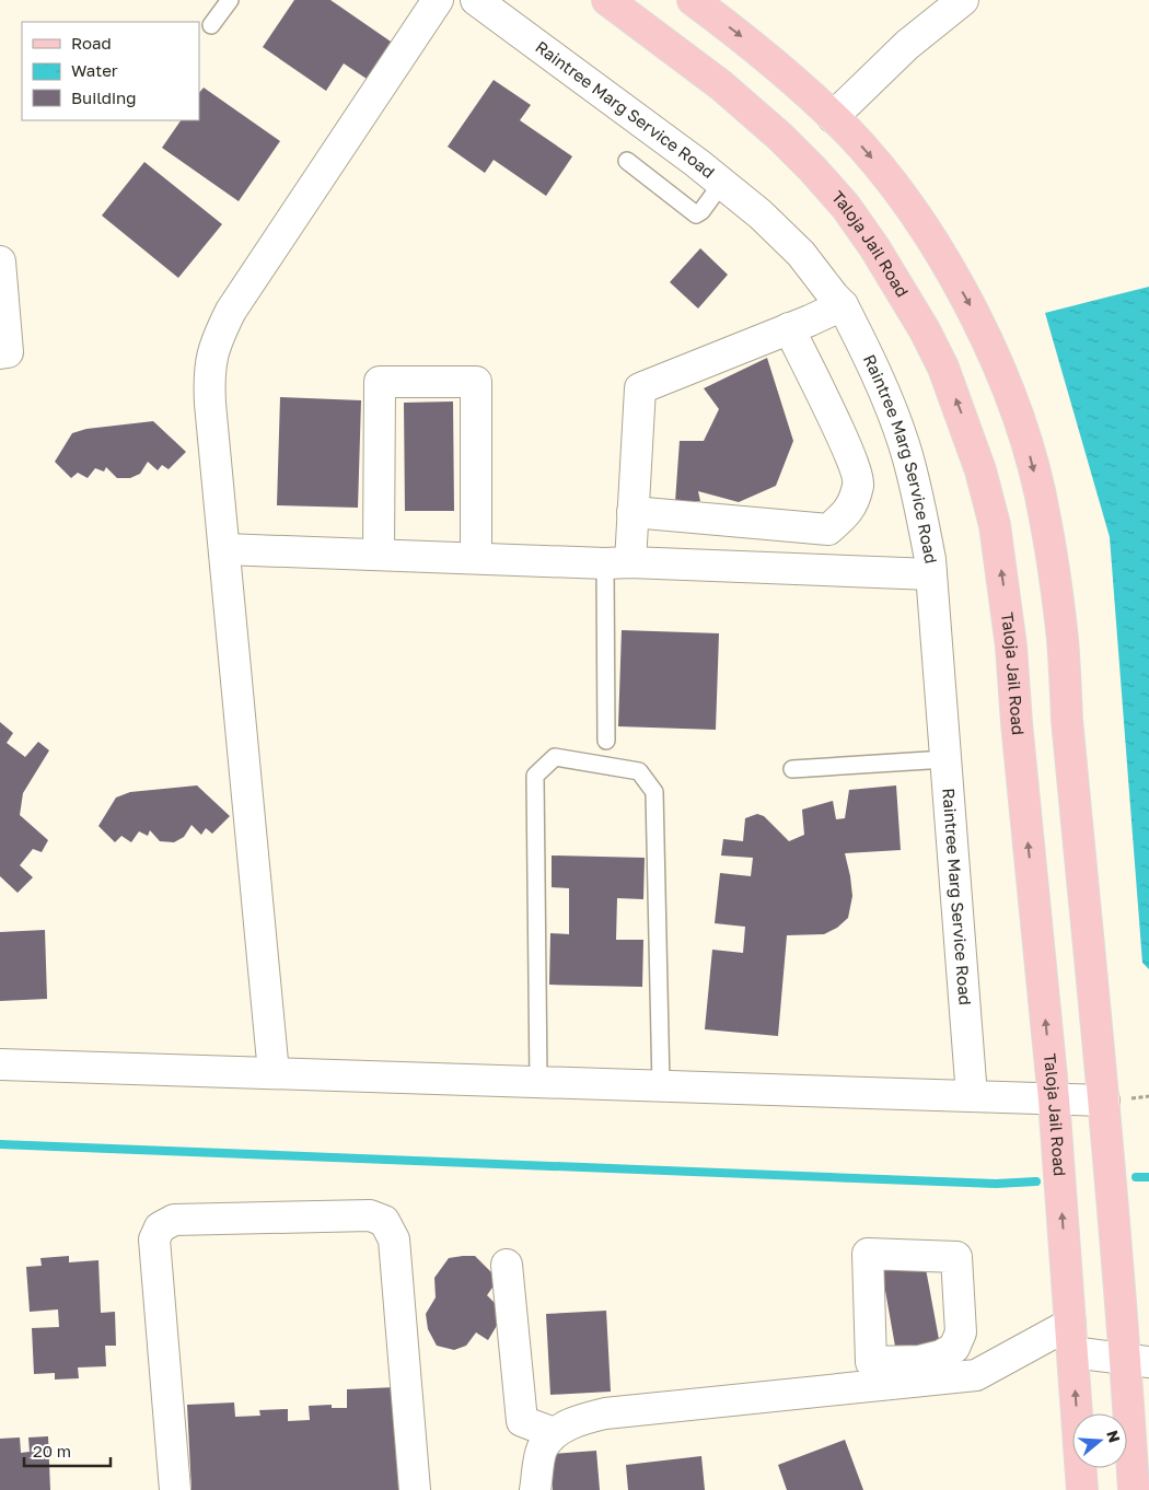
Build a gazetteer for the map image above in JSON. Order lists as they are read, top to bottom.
{
  "streets": {
    "main road": ["Taloja Jail Road"],
    "street": ["Raintree Marg Service Road"]
  },
  "legend": ["Road", "Water", "Building"],
  "scale_bar": "20 m",
  "north": "right"
}
